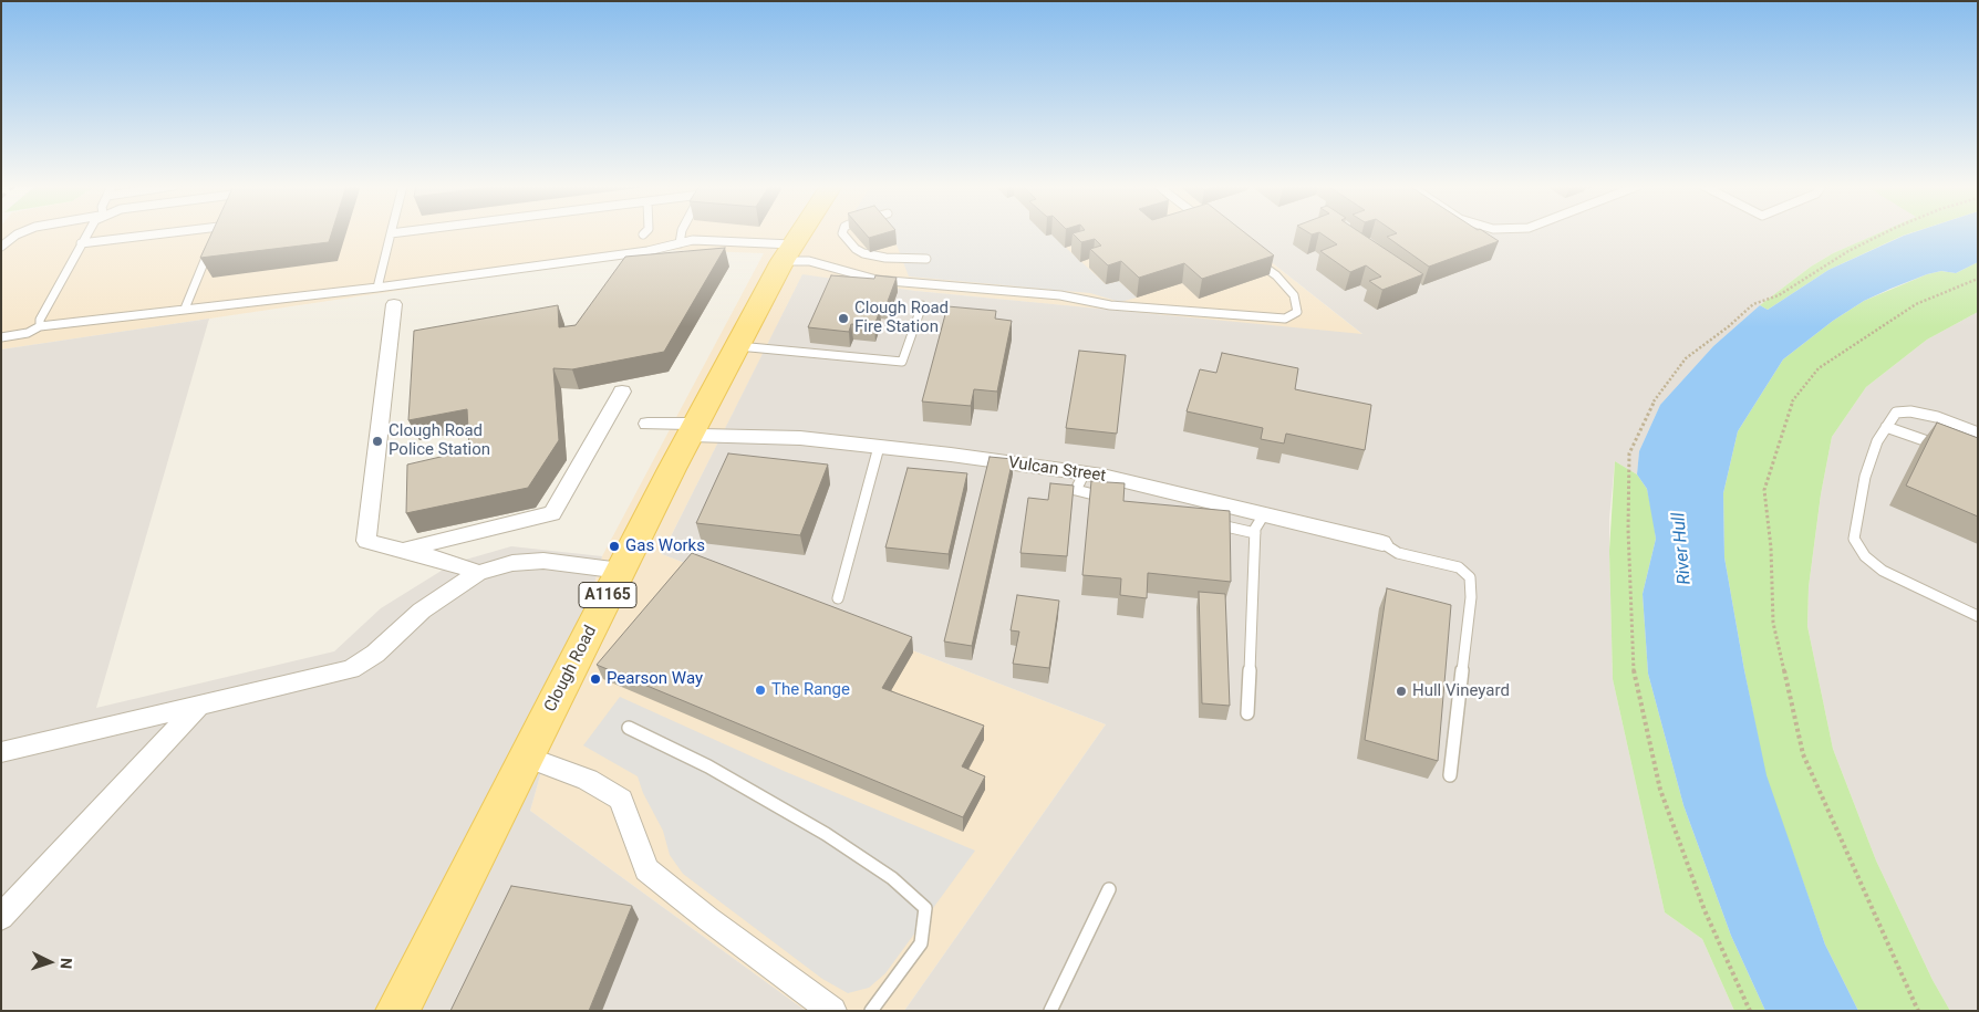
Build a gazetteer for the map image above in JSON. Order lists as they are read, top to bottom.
{
  "streets": {
    "main road": ["A1165", "Clough Road"],
    "street": ["Vulcan Street"]
  },
  "crossings": [
    ["Vulcan Street", "Clough Road"]
  ],
  "water": ["River Hull"],
  "places": [
    "Clough Road Fire Station",
    "Clough Road Police Station",
    "Gas Works",
    "Pearson Way",
    "The Range",
    "Hull Vineyard"
  ],
  "north": "right"
}
